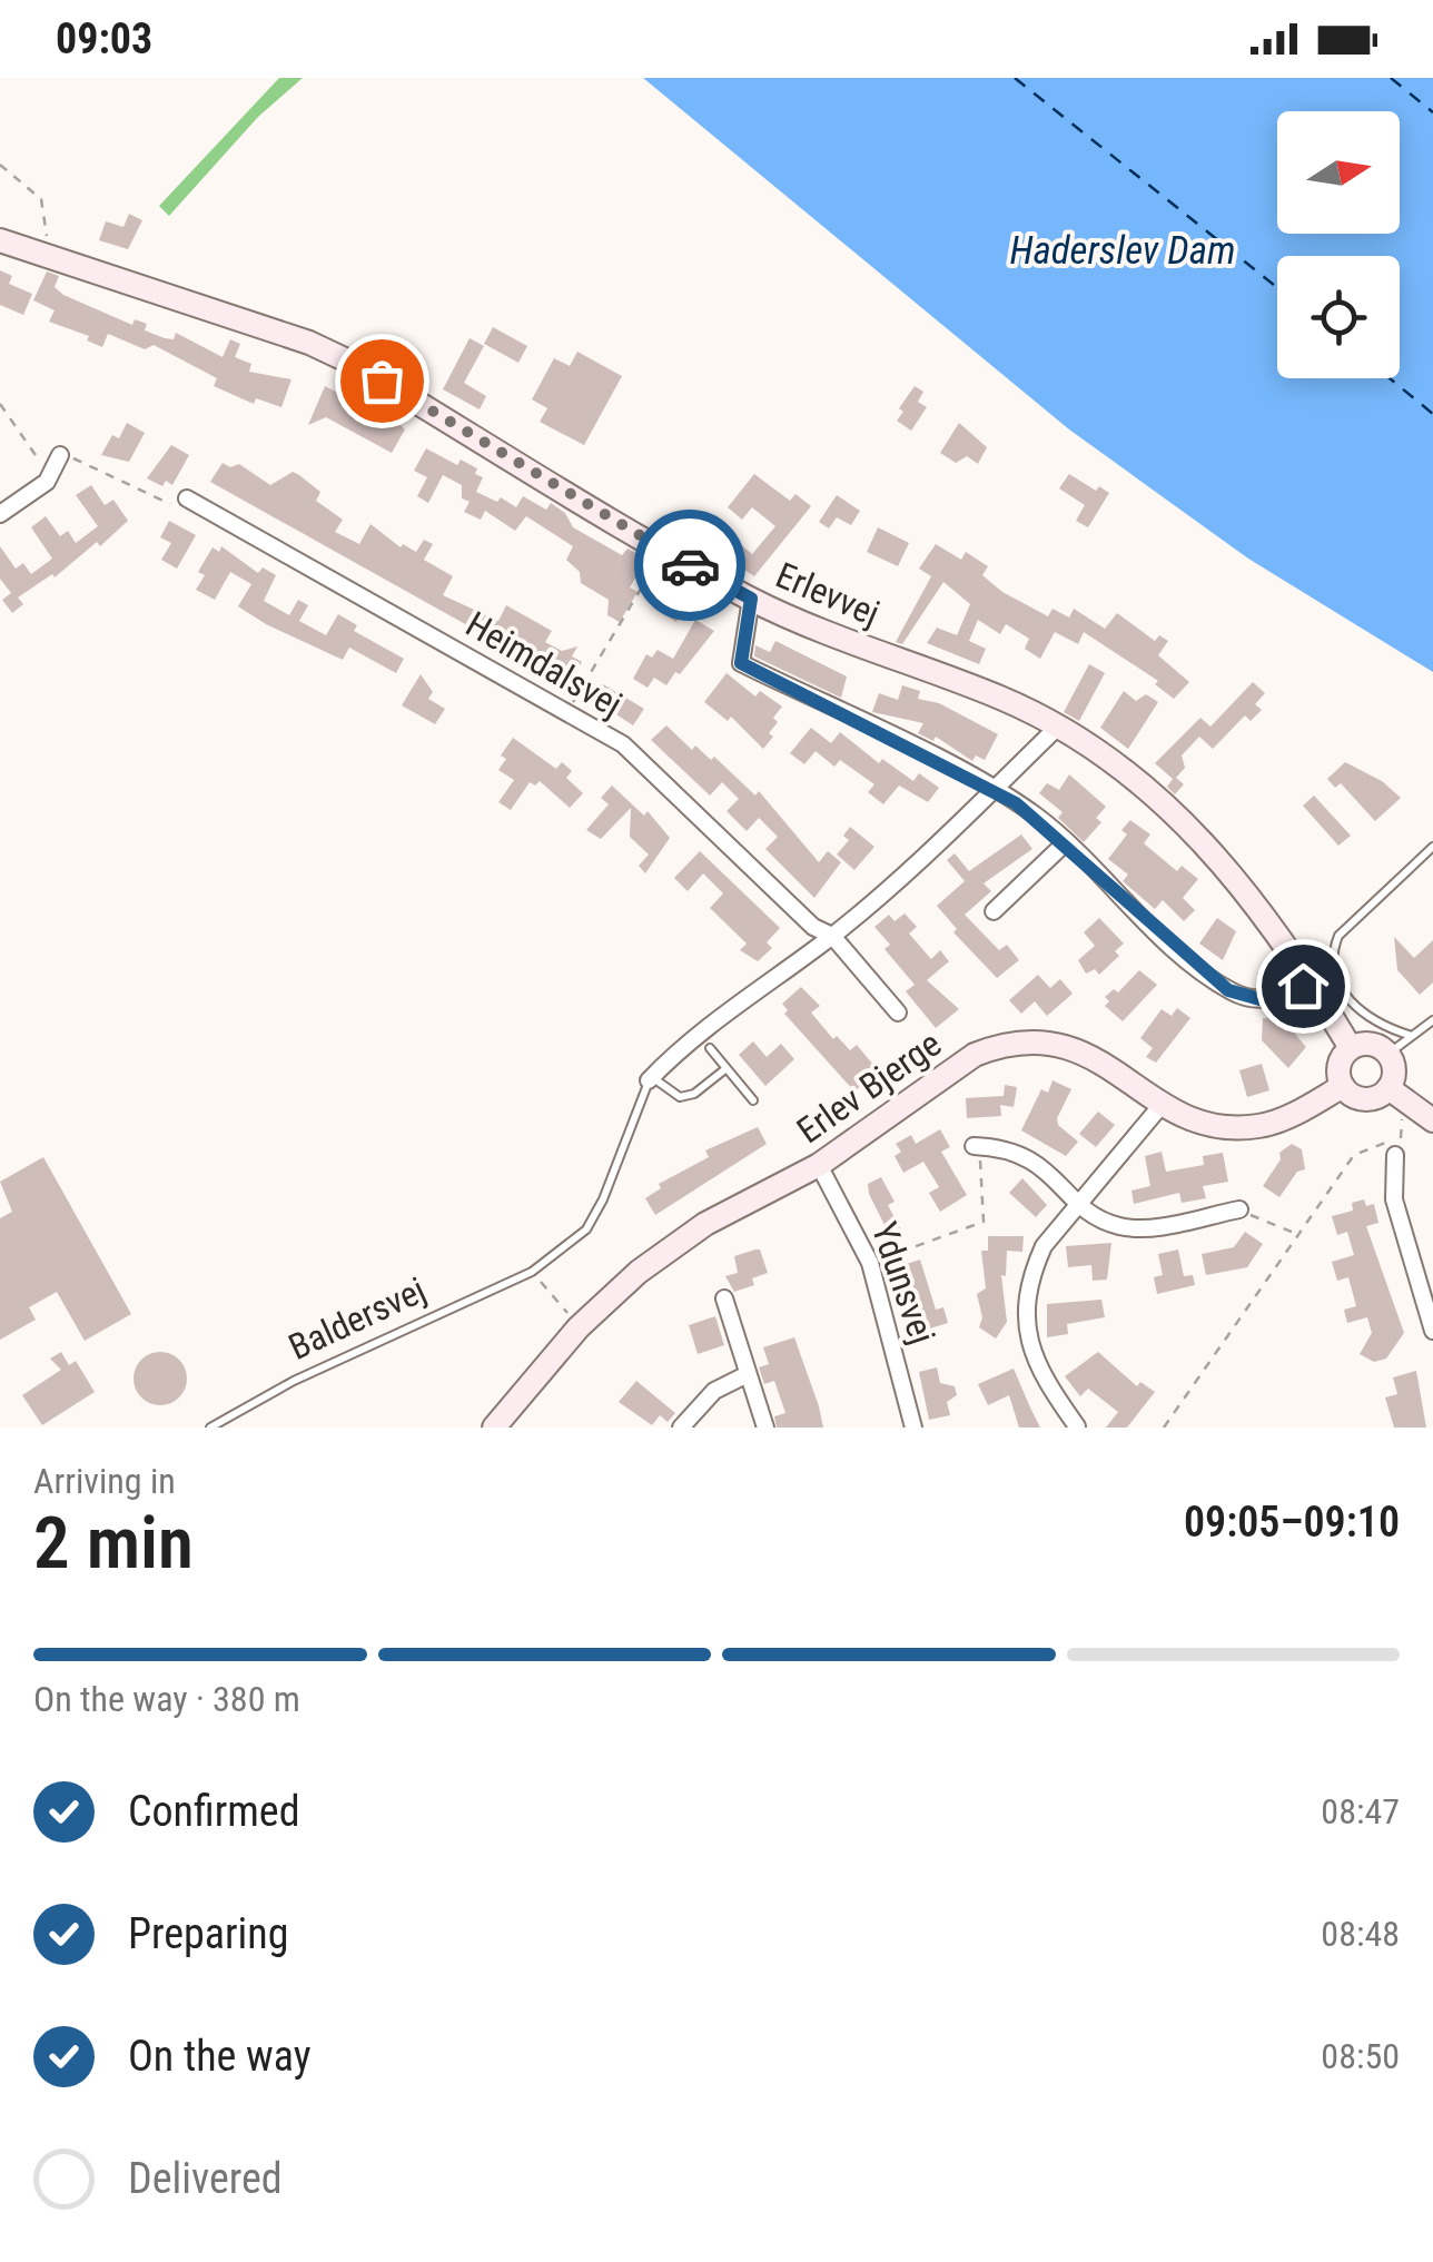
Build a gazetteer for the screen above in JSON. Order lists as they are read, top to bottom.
{
  "streets": {
    "street": [
      "Erlevvej",
      "Heimdalsvej",
      "Erlev Bjerge",
      "Ydunsvej",
      "Baldersvej"
    ]
  },
  "crossings": [
    ["Erlevvej", "Erlev Bjerge"],
    ["Erlevvej", "Baldersvej"],
    ["Heimdalsvej", "Baldersvej"],
    ["Erlev Bjerge", "Ydunsvej"]
  ],
  "water": ["Haderslev Dam"],
  "north": "right",
  "page": {
    "status": "09:03",
    "heading": ["2 min", "Arriving in", "09:05–09:10"],
    "bar": "On the way · 380 m",
    "list": [
      ["Confirmed", "08:47"],
      ["Preparing", "08:48"],
      ["On the way", "08:50"],
      "Delivered"
    ]
  }
}
